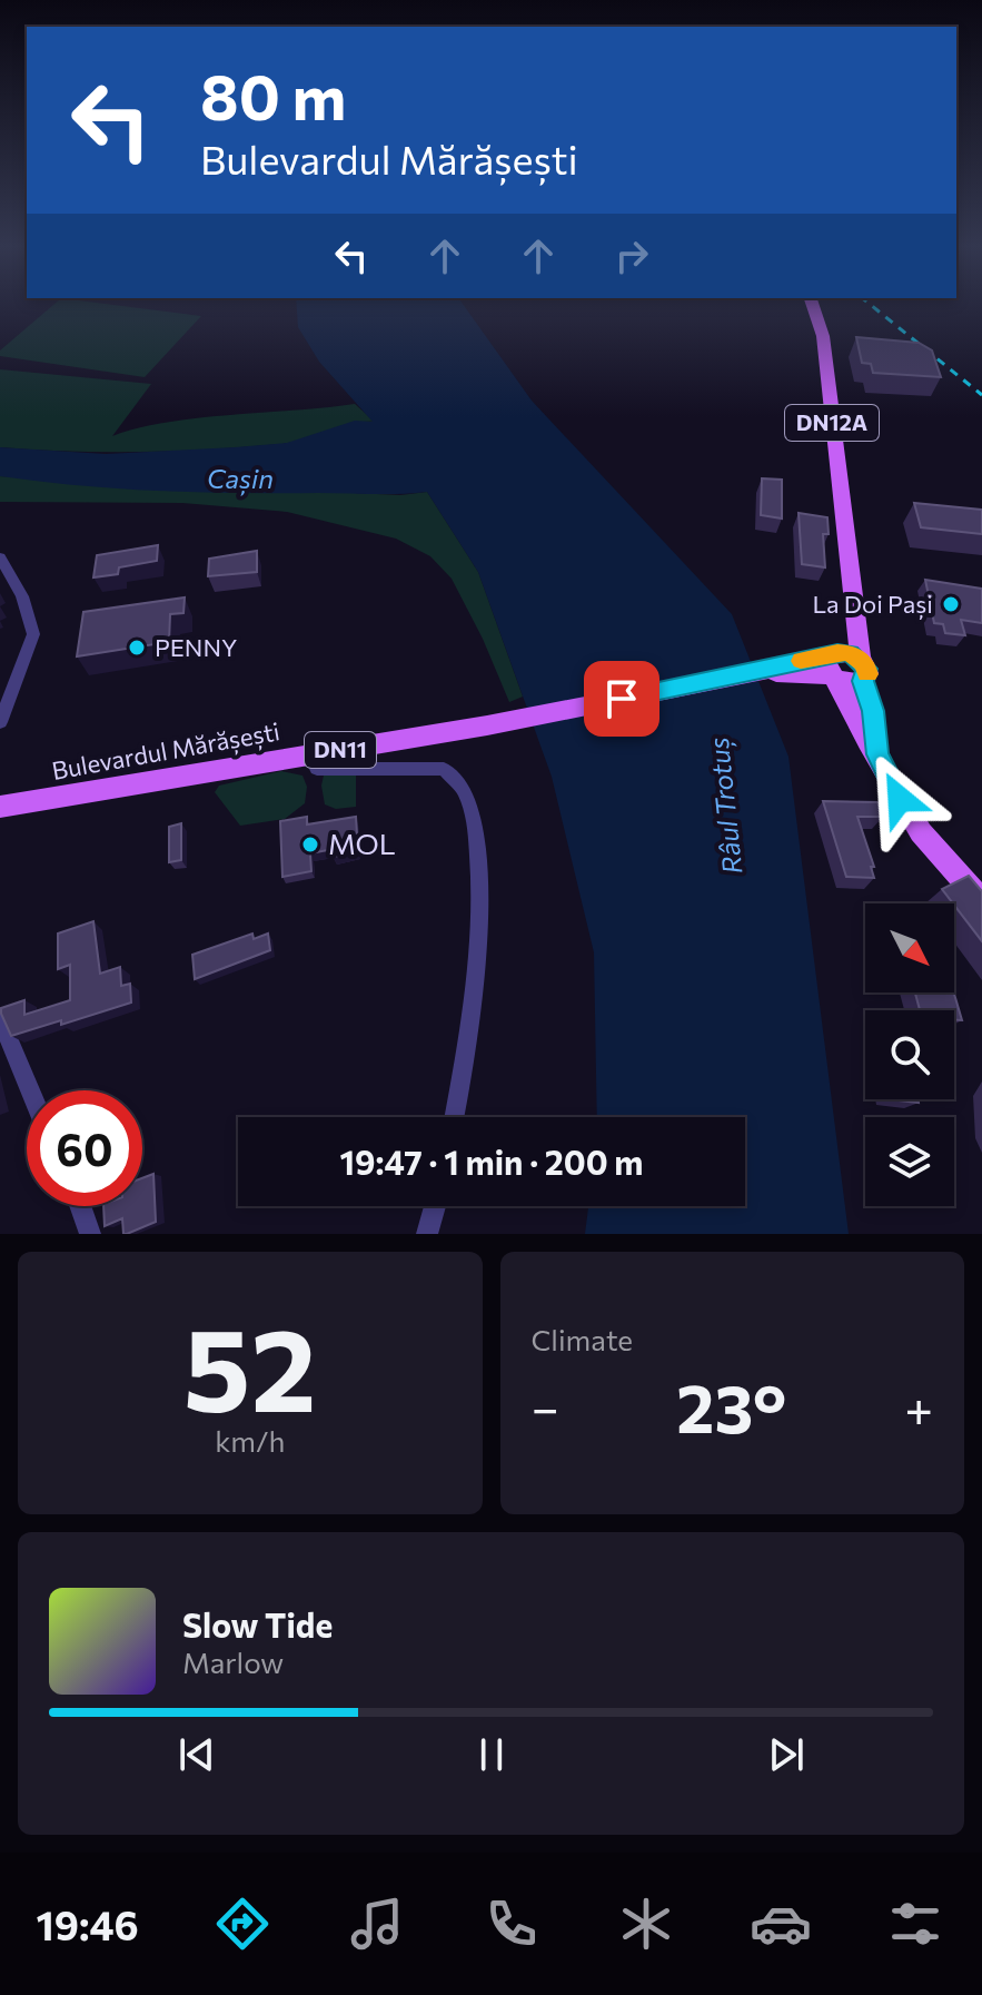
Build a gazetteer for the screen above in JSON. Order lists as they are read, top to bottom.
{
  "streets": {
    "main road": ["DN12A", "DN11", "Bulevardul Mărășești"]
  },
  "crossings": [
    ["DN12A", "Bulevardul Mărășești"]
  ],
  "water": ["Cașin", "Râul Trotuș"],
  "places": ["La Doi Pași", "PENNY", "MOL"],
  "north": "bottom right",
  "page": {
    "turn": ["80 m", "Bulevardul Mărășești"],
    "limit": "60",
    "trip": "19:47 · 1 min · 200 m",
    "tile": [
      ["52", "km/h"],
      "Climate"
    ],
    "heat": ["−", "23°", "+"],
    "song": ["Slow Tide", "Marlow"],
    "tabs": "19:46"
  }
}
